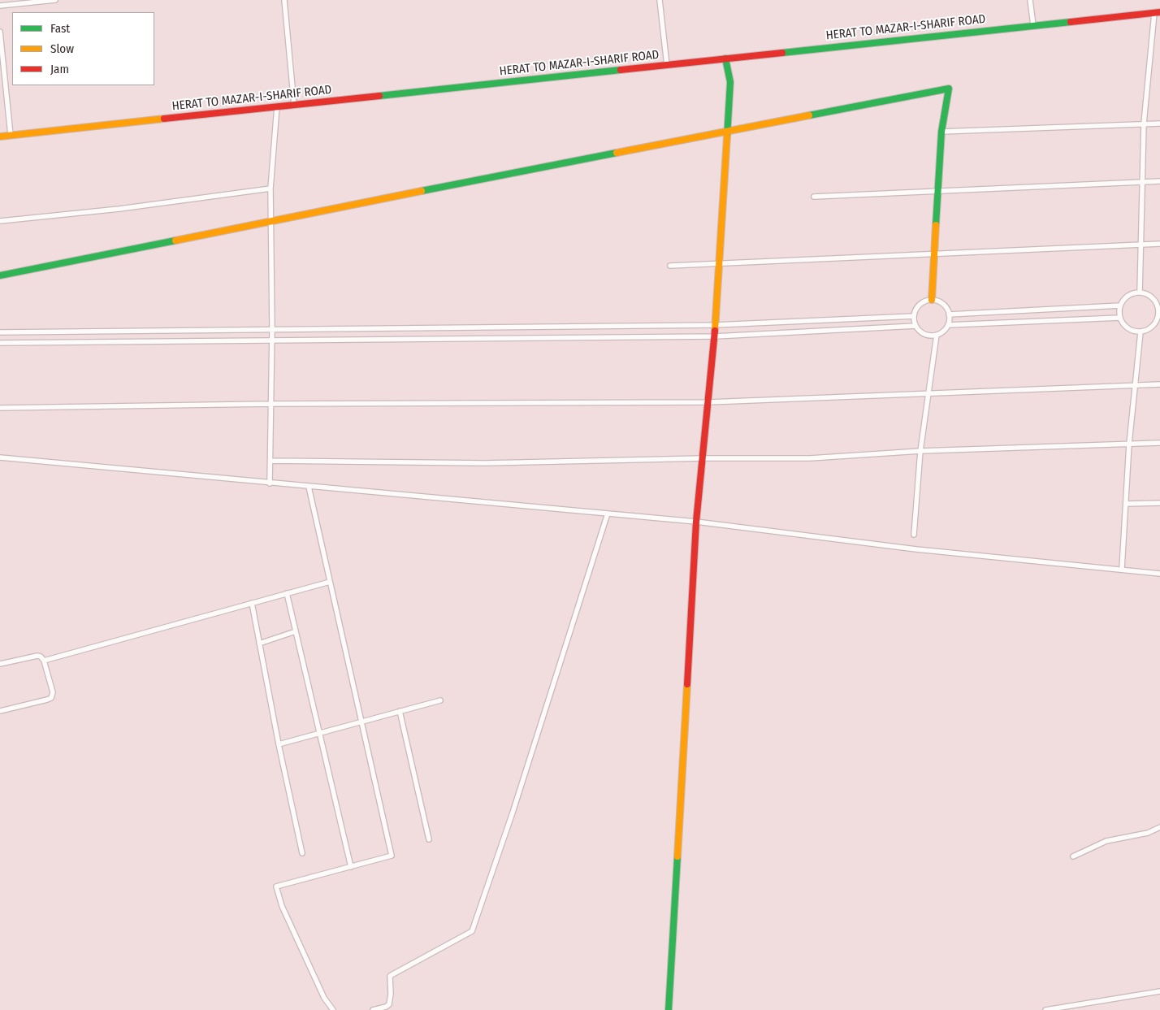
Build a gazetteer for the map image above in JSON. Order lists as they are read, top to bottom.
{
  "streets": {
    "main road": ["HERAT TO MAZAR-I-SHARIF ROAD"]
  },
  "legend": ["Fast", "Slow", "Jam"]
}
